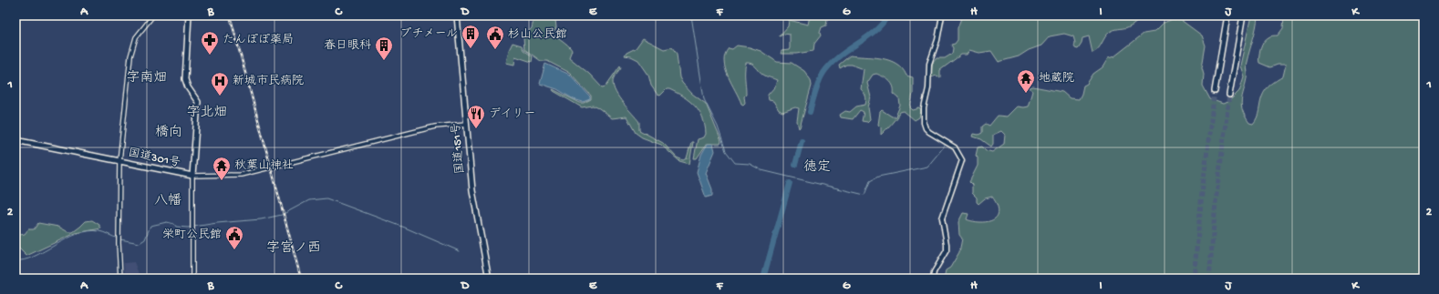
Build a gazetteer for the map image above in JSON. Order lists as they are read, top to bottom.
{
  "streets": {
    "highway": ["国道151号", "国道301号"]
  },
  "districts": [
    "字南畑",
    "字北畑",
    "橋向",
    "徳定",
    "八幡",
    "字宮ノ西"
  ],
  "places": {
    "building": ["プチメール", "春日眼科"],
    "public building": ["杉山公民館", "栄町公民館"],
    "pharmacy": ["たんぽぽ薬局"],
    "temple": ["地蔵院", "秋葉山神社"],
    "hospital": ["新城市民病院"],
    "restaurant": ["デイリー"]
  },
  "grid": {
    "columns": [
      "A",
      "B",
      "C",
      "D",
      "E",
      "F",
      "G",
      "H",
      "I",
      "J",
      "K"
    ],
    "rows": ["1", "2"]
  }
}
